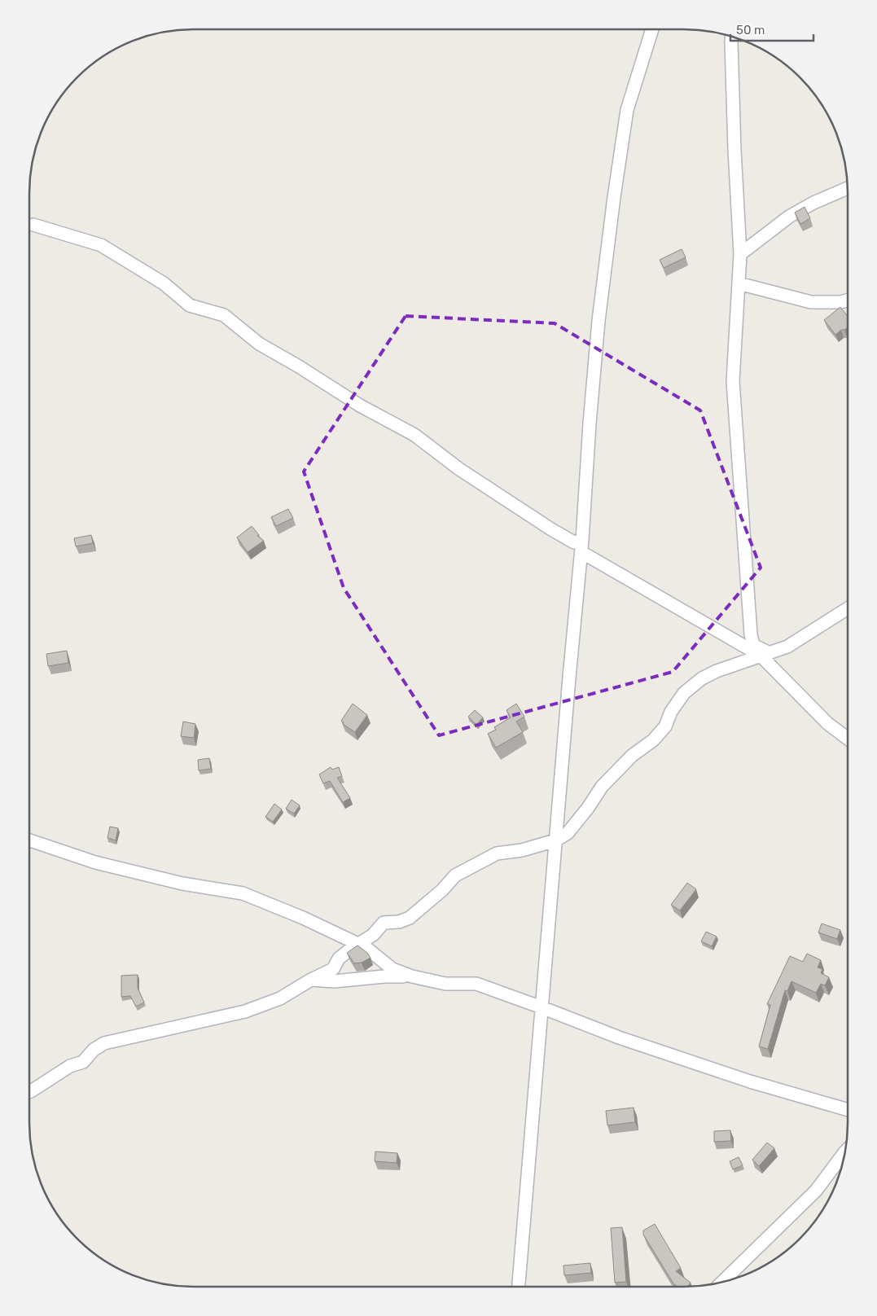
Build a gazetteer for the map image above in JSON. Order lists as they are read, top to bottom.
{
  "scale_bar": "50 m"
}
